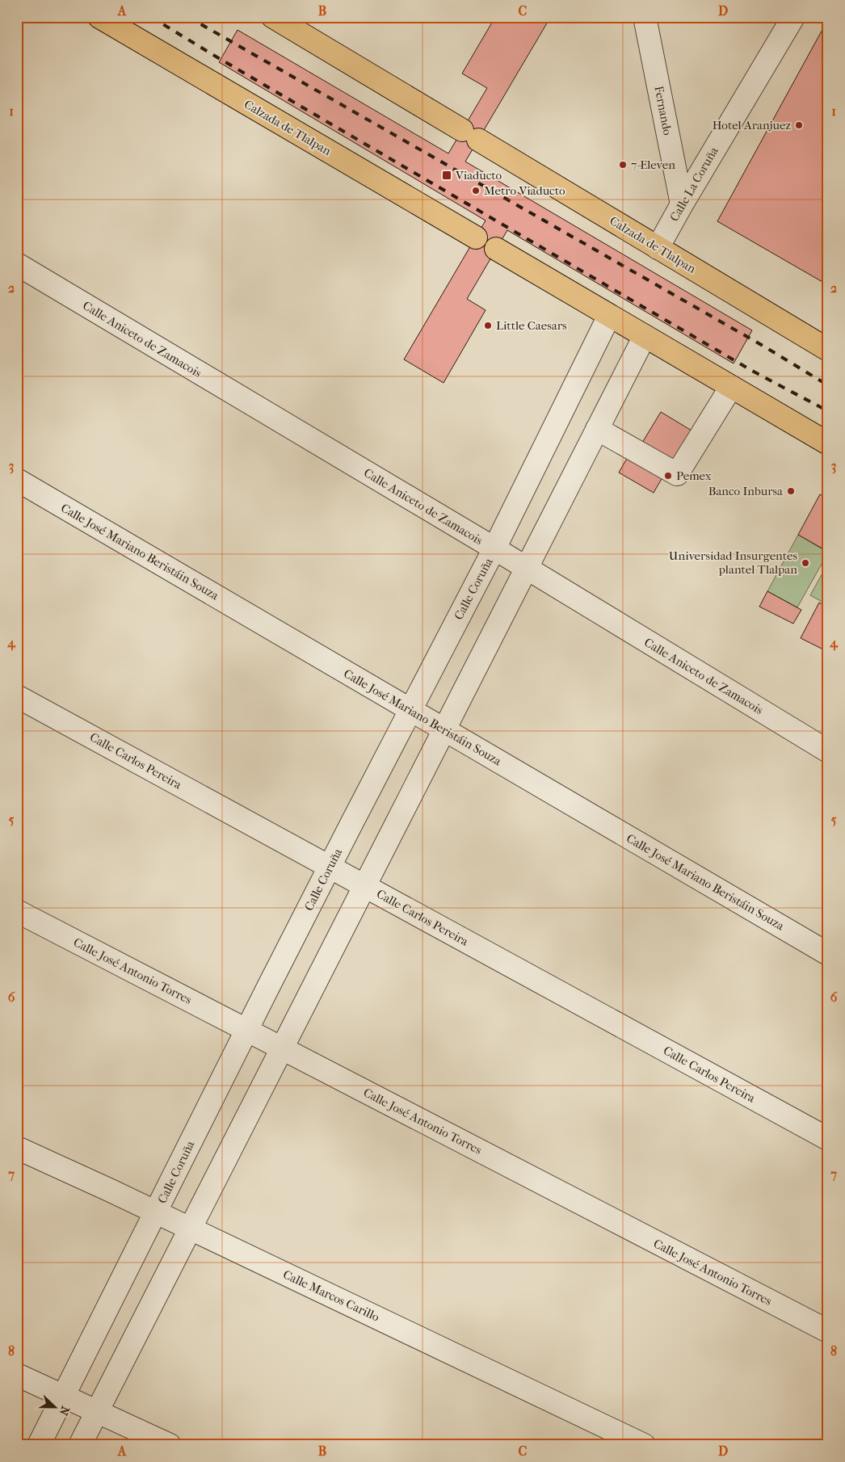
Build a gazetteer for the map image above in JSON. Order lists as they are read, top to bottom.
{
  "streets": {
    "highway": ["Calzada de Tlalpan"],
    "street": [
      "Fernando",
      "Calle La Coruña",
      "Calle Aniceto de Zamacois",
      "Calle José Mariano Beristáin Souza",
      "Calle Coruña",
      "Calle Carlos Pereira",
      "Calle José Antonio Torres",
      "Calle Marcos Carillo"
    ]
  },
  "crossings": [
    ["Fernando", "Calle La Coruña"],
    ["Calzada de Tlalpan", "Calle La Coruña"],
    ["Calle Aniceto de Zamacois", "Calle Coruña"],
    ["Calle José Mariano Beristáin Souza", "Calle Coruña"],
    ["Calle Coruña", "Calle Carlos Pereira"],
    ["Calle Coruña", "Calle José Antonio Torres"],
    ["Calle Coruña", "Calle Marcos Carillo"]
  ],
  "places": {
    "other": [
      "Hotel Aranjuez",
      "7-Eleven",
      "Metro Viaducto",
      "Little Caesars",
      "Pemex",
      "Banco Inbursa",
      "Universidad Insurgentes plantel Tlalpan"
    ],
    "transit": ["Viaducto"]
  },
  "north": "right",
  "grid": {
    "columns": [
      "A",
      "B",
      "C",
      "D"
    ],
    "rows": [
      "1",
      "2",
      "3",
      "4",
      "5",
      "6",
      "7",
      "8"
    ]
  }
}
